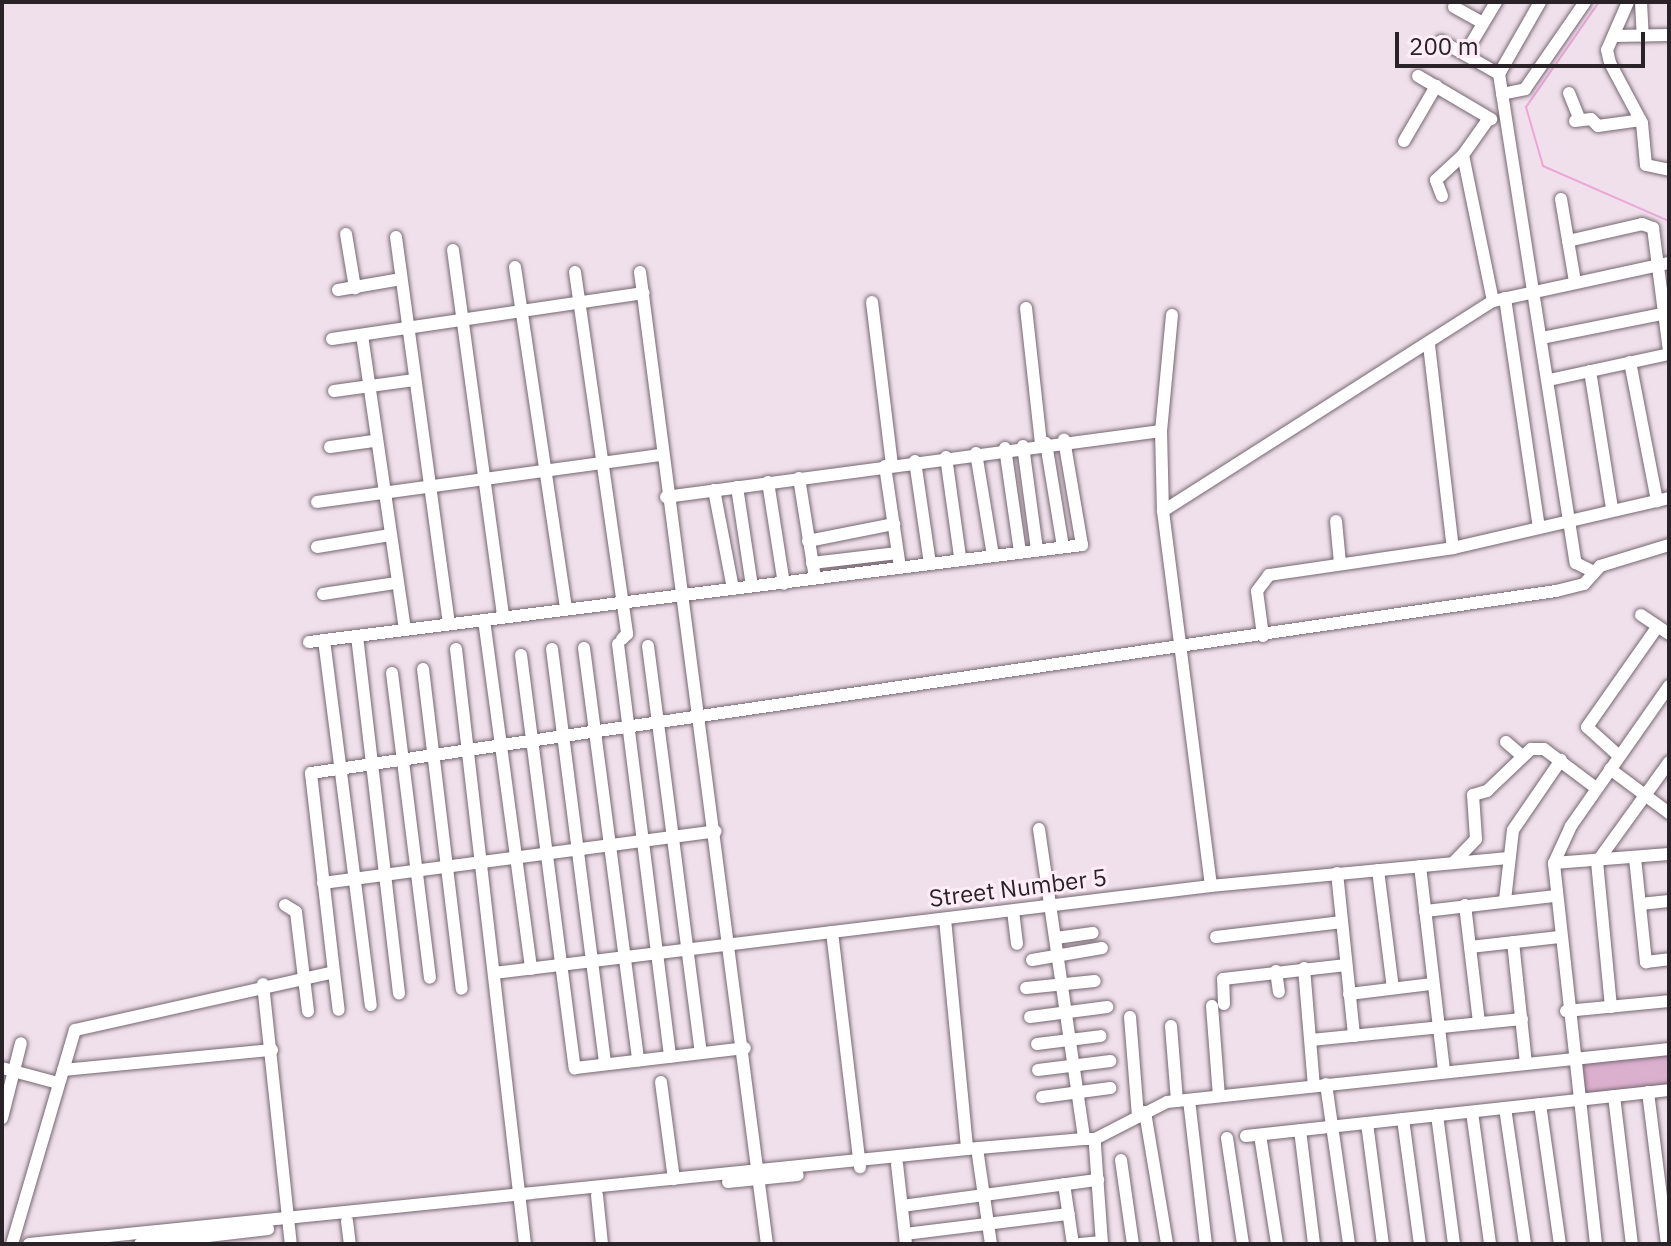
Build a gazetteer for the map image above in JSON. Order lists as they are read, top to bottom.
{
  "streets": {
    "street": ["Street Number 5"]
  },
  "scale_bar": "200 m"
}
